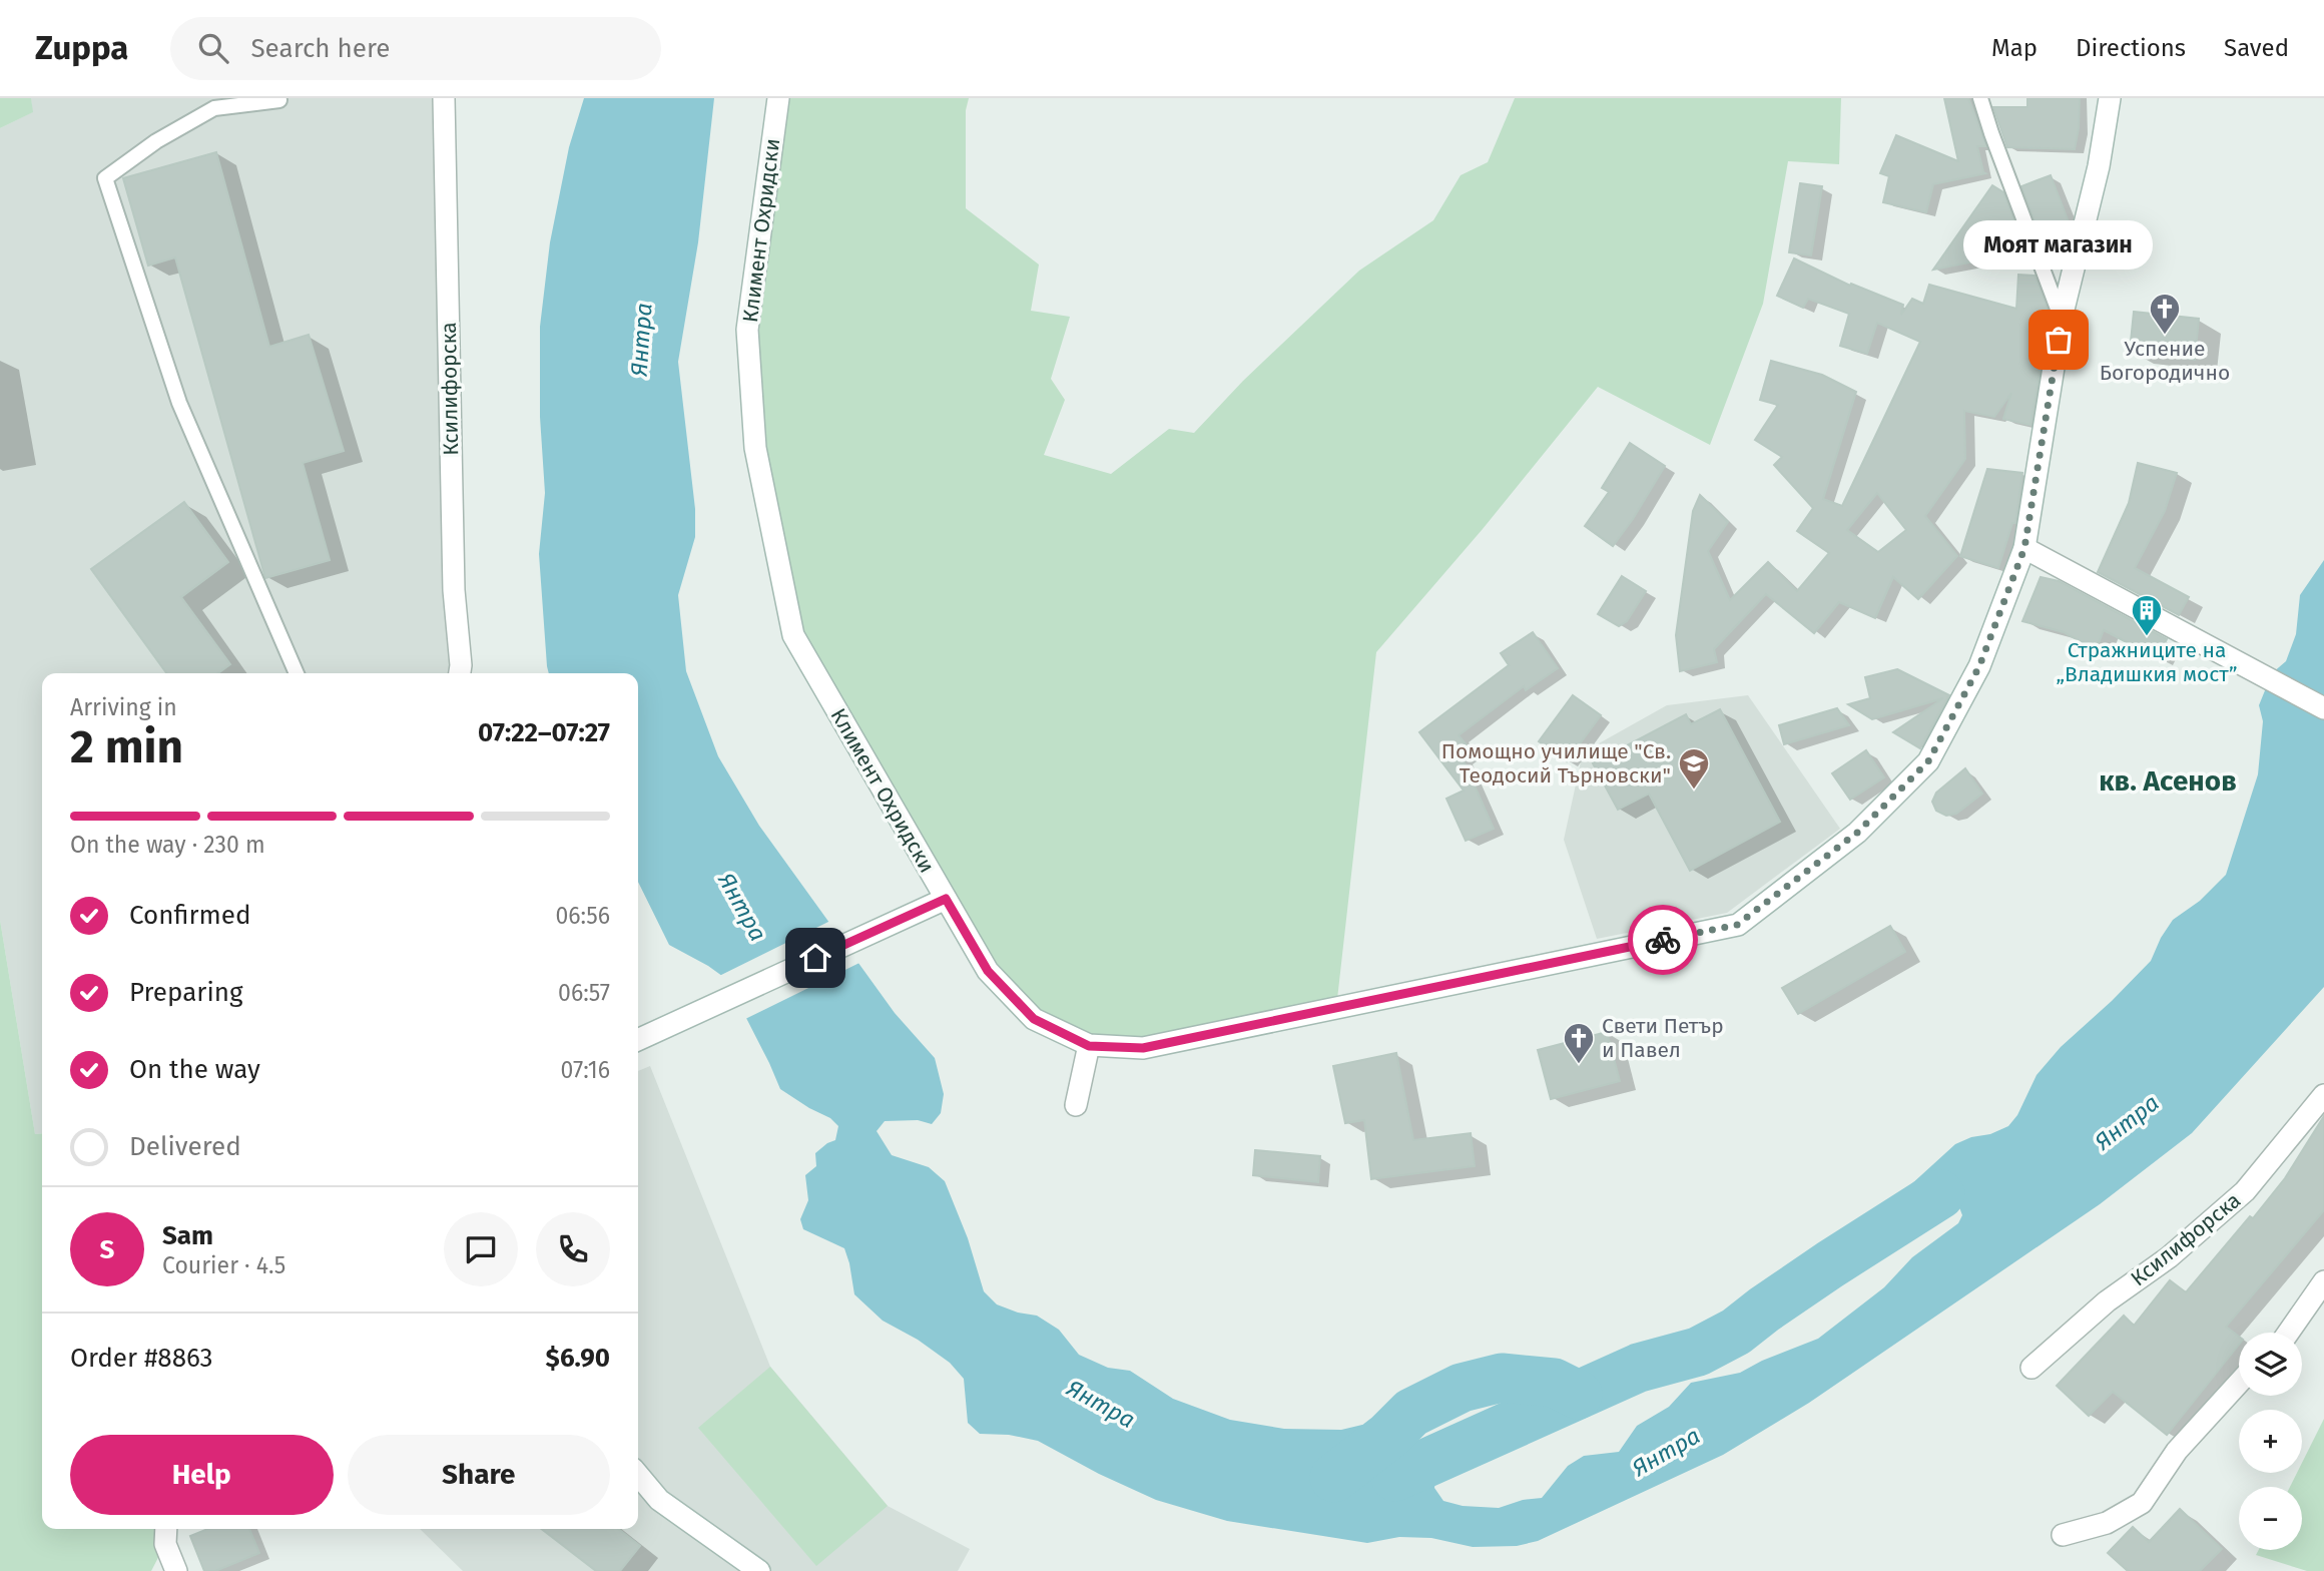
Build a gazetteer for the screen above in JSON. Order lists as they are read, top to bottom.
{
  "streets": {
    "street": ["Климент Охридски", "Ксилифорска"]
  },
  "districts": ["кв. Асенов"],
  "water": ["Янтра"],
  "places": {
    "church": ["Успение Богородично", "Свети Петър и Павел"],
    "other": ["Моят магазин"],
    "building": ["Стражниците на „Владишкия мост”"],
    "school or university": ["Помощно училище \"Св. Теодосий Търновски\""]
  },
  "page": {
    "header": "Zuppa",
    "search": "Search here",
    "nav": ["Map", "Directions", "Saved"],
    "bubble": "Моят магазин",
    "heading": ["2 min", "Arriving in", "07:22–07:27"],
    "panel": [
      "Sam",
      "Courier · 4.5",
      "Order #8863",
      "$6.90"
    ],
    "bar": "On the way · 230 m",
    "list": [
      ["Confirmed", "06:56"],
      ["Preparing", "06:57"],
      ["On the way", "07:16"],
      "Delivered"
    ],
    "round": "S",
    "map_buttons": ["+", "−"],
    "buttons": ["Help", "Share"]
  }
}
